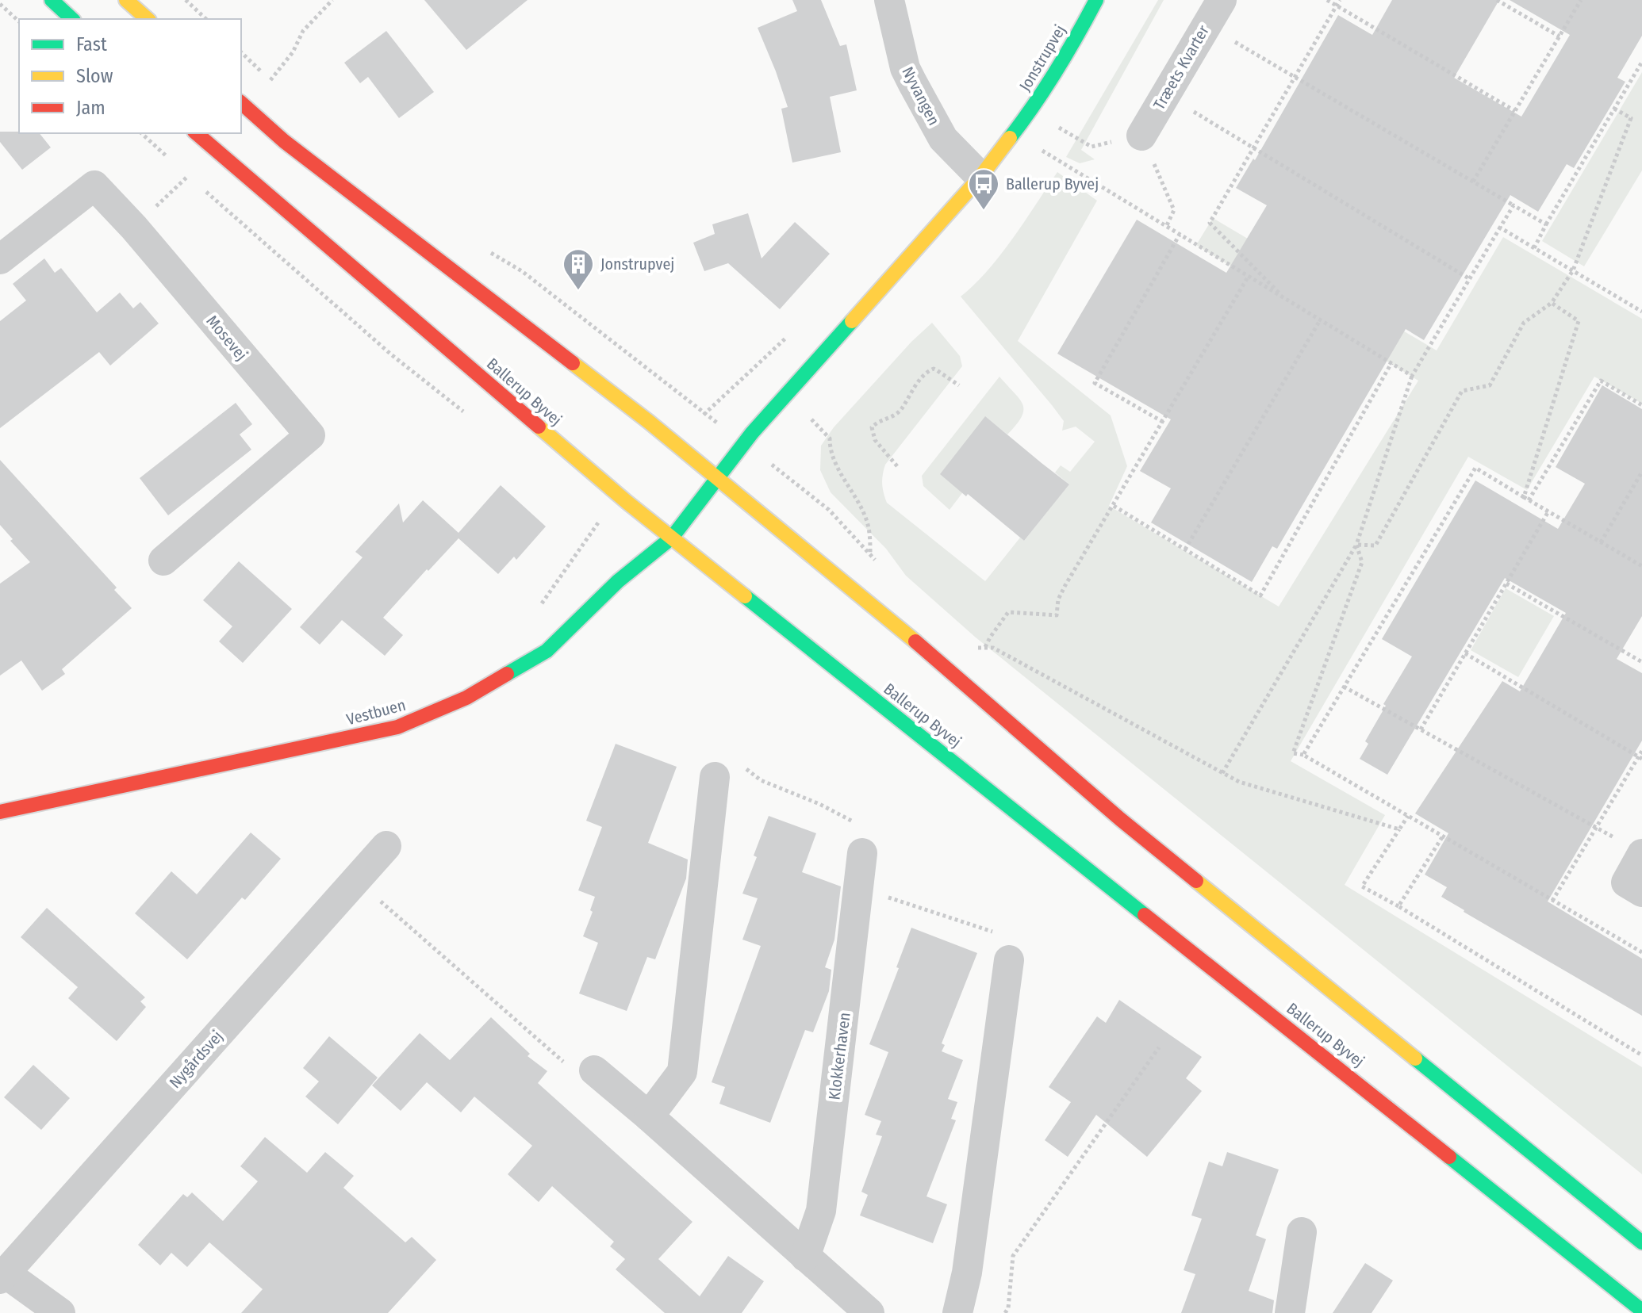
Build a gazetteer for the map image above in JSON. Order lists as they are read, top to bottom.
{
  "streets": {
    "main road": ["Jonstrupvej", "Ballerup Byvej", "Vestbuen"],
    "street": [
      "Træets Kvarter",
      "Nyvangen",
      "Mosevej",
      "Klokkerhaven",
      "Nygårdsvej"
    ]
  },
  "crossings": [
    ["Jonstrupvej", "Nyvangen"],
    ["Jonstrupvej", "Vestbuen"],
    ["Ballerup Byvej", "Vestbuen"]
  ],
  "places": {
    "bus stop": ["Ballerup Byvej"],
    "building": ["Jonstrupvej"]
  },
  "legend": ["Fast", "Slow", "Jam"]
}
